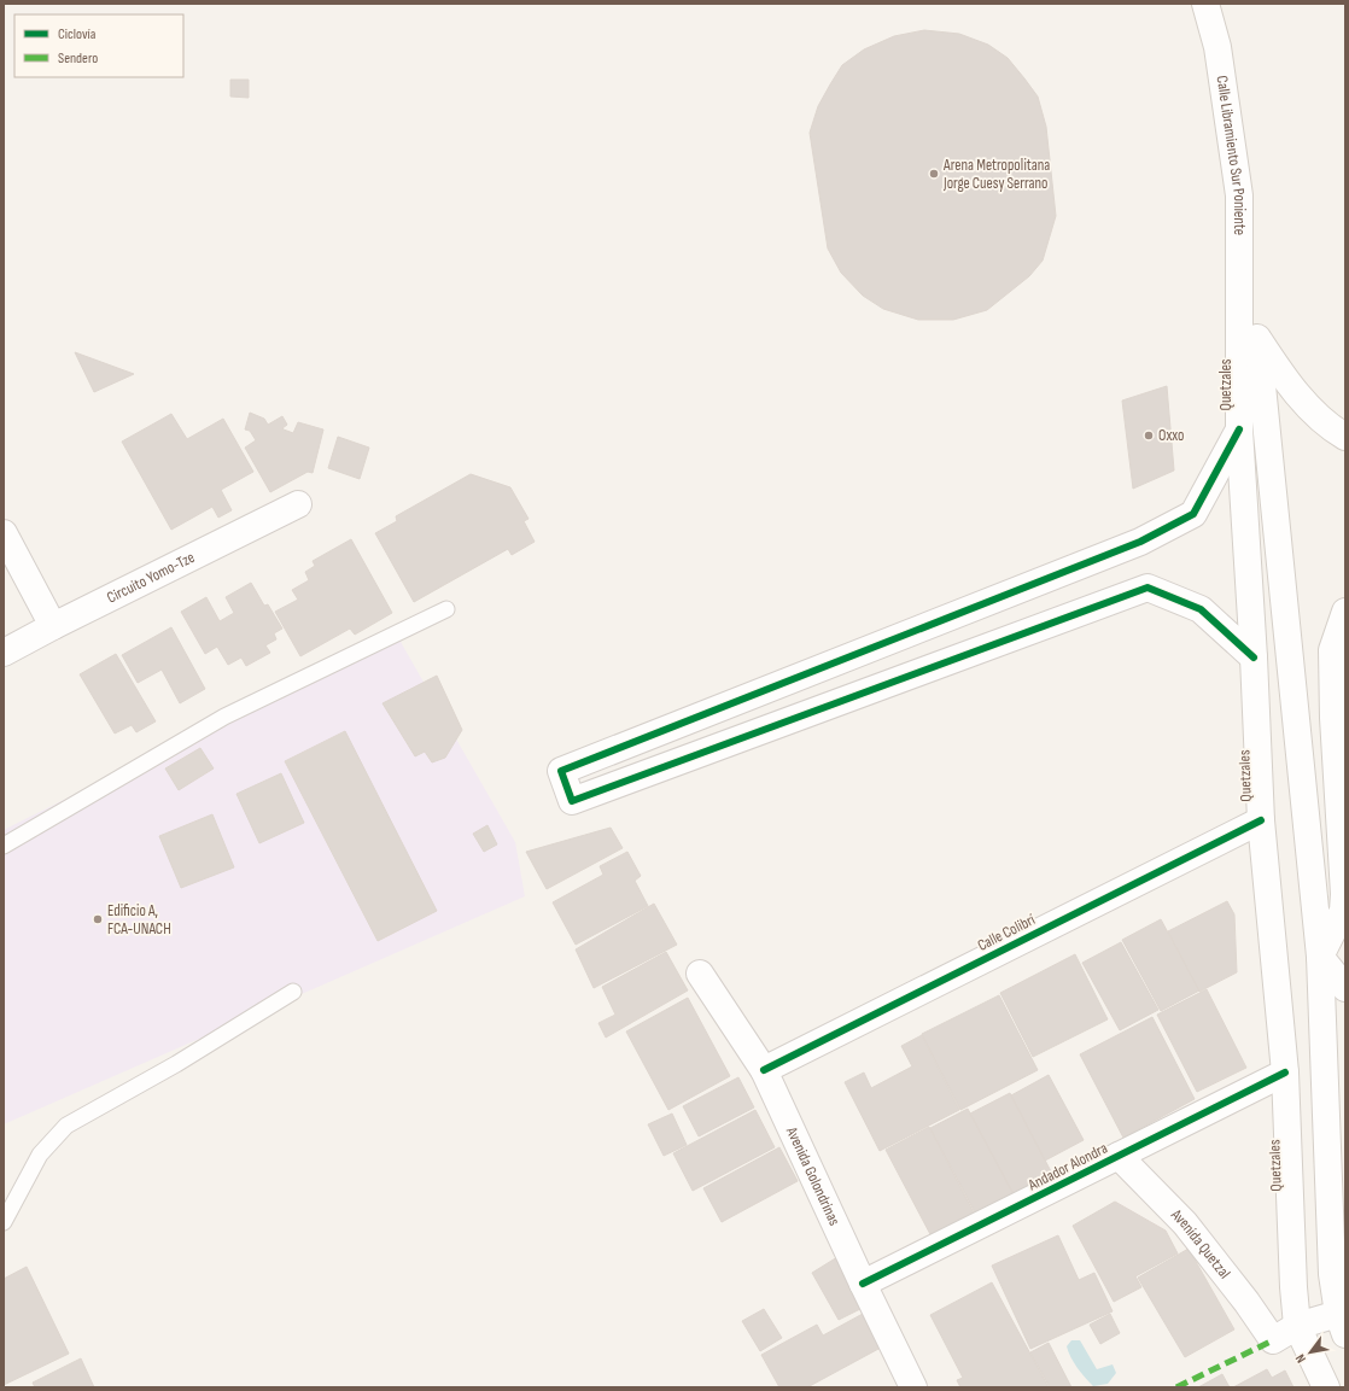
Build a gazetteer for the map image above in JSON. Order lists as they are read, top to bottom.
{
  "streets": {
    "street": [
      "Calle Libramiento Sur Poniente",
      "Quetzales",
      "Circuito Yomo-Tze",
      "Calle Colibrí",
      "Andador Alondra",
      "Avenida Golondrinas",
      "Avenida Quetzal"
    ]
  },
  "crossings": [
    ["Calle Libramiento Sur Poniente", "Quetzales"],
    ["Quetzales", "Calle Colibrí"],
    ["Quetzales", "Andador Alondra"],
    ["Quetzales", "Avenida Quetzal"],
    ["Calle Colibrí", "Avenida Golondrinas"],
    ["Andador Alondra", "Avenida Golondrinas"],
    ["Andador Alondra", "Avenida Quetzal"]
  ],
  "places": ["Arena Metropolitana Jorge Cuesy Serrano", "Oxxo", "Edificio A, FCA-UNACH"],
  "legend": ["Ciclovía", "Sendero"],
  "north": "bottom left"
}
